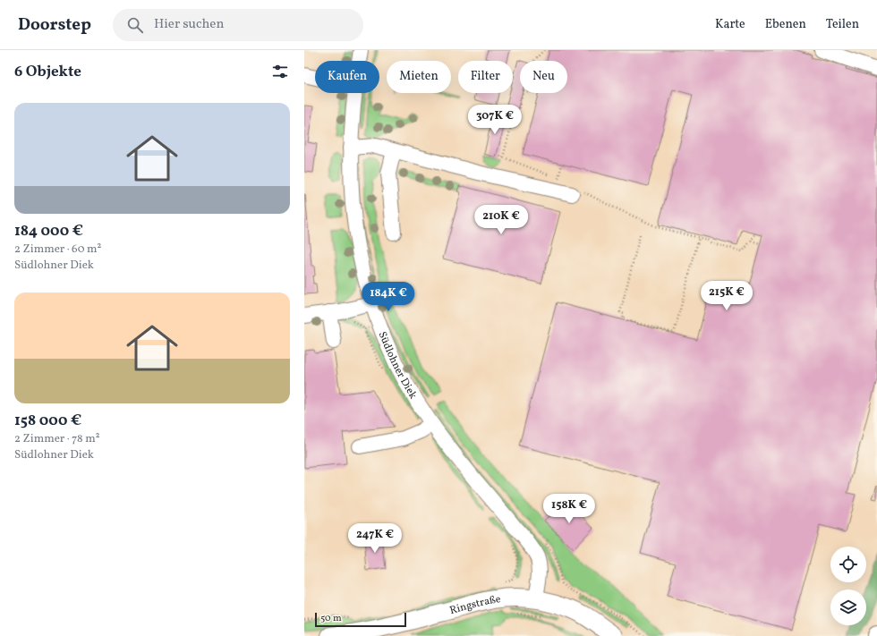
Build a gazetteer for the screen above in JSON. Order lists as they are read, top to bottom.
{
  "streets": {
    "main road": ["Ringstraße"],
    "street": ["Südlohner Diek"]
  },
  "crossings": [
    ["Südlohner Diek", "Ringstraße"]
  ],
  "scale_bar": "50 m",
  "page": {
    "header": "Doorstep",
    "search": "Hier suchen",
    "nav": ["Karte", "Ebenen", "Teilen"],
    "heading": "6 Objekte",
    "chip": [
      "Kaufen",
      "Mieten",
      "Filter",
      "Neu"
    ],
    "list": [
      {
        "name": "184 000 €",
        "note": "2 Zimmer · 60 m² · Südlohner Diek"
      },
      {
        "name": "158 000 €",
        "note": "2 Zimmer · 78 m² · Südlohner Diek"
      }
    ],
    "price": [
      "307K €",
      "210K €",
      "215K €",
      "184K €",
      "158K €",
      "247K €"
    ],
    "scale": "50 m"
  }
}
